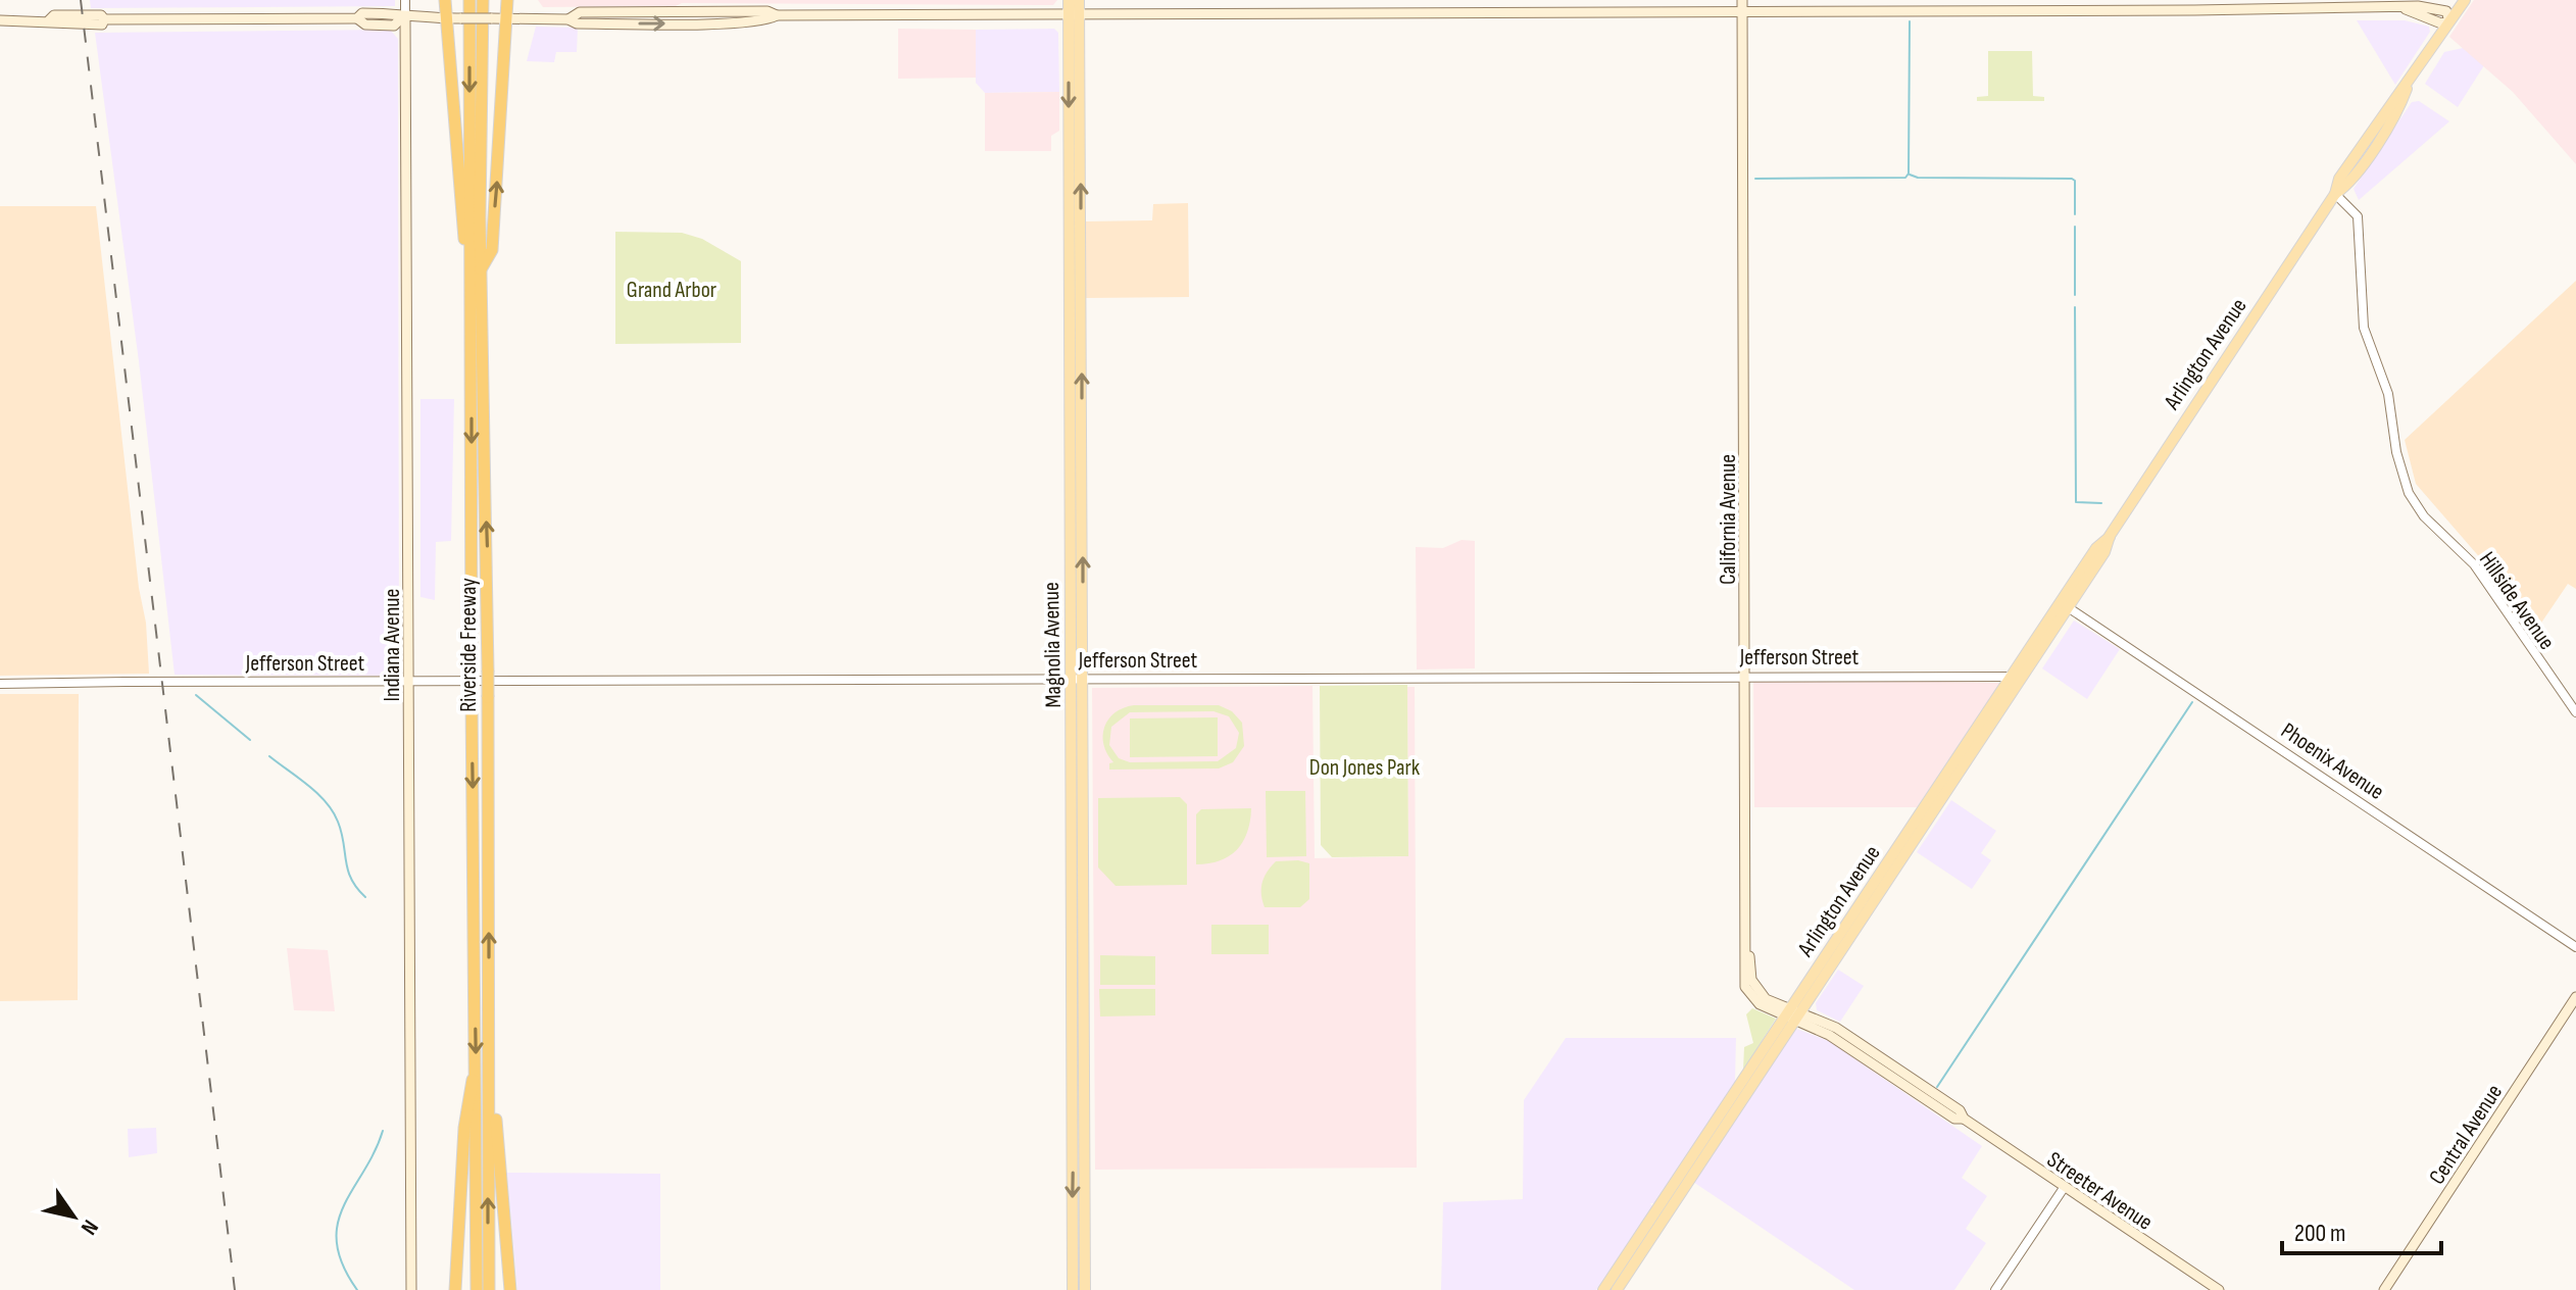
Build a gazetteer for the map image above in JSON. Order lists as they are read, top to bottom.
{
  "streets": {
    "highway": ["Riverside Freeway"],
    "main road": [
      "Arlington Avenue",
      "California Avenue",
      "Indiana Avenue",
      "Magnolia Avenue",
      "Central Avenue",
      "Streeter Avenue"
    ],
    "street": ["Hillside Avenue", "Jefferson Street", "Phoenix Avenue"]
  },
  "crossings": [
    ["Arlington Avenue", "California Avenue"],
    ["Arlington Avenue", "Hillside Avenue"],
    ["Arlington Avenue", "Jefferson Street"],
    ["Arlington Avenue", "Phoenix Avenue"],
    ["Arlington Avenue", "Streeter Avenue"],
    ["California Avenue", "Jefferson Street"],
    ["California Avenue", "Streeter Avenue"],
    ["Indiana Avenue", "Jefferson Street"],
    ["Magnolia Avenue", "Jefferson Street"]
  ],
  "parks": ["Grand Arbor", "Don Jones Park"],
  "scale_bar": "200 m",
  "north": "bottom right"
}
